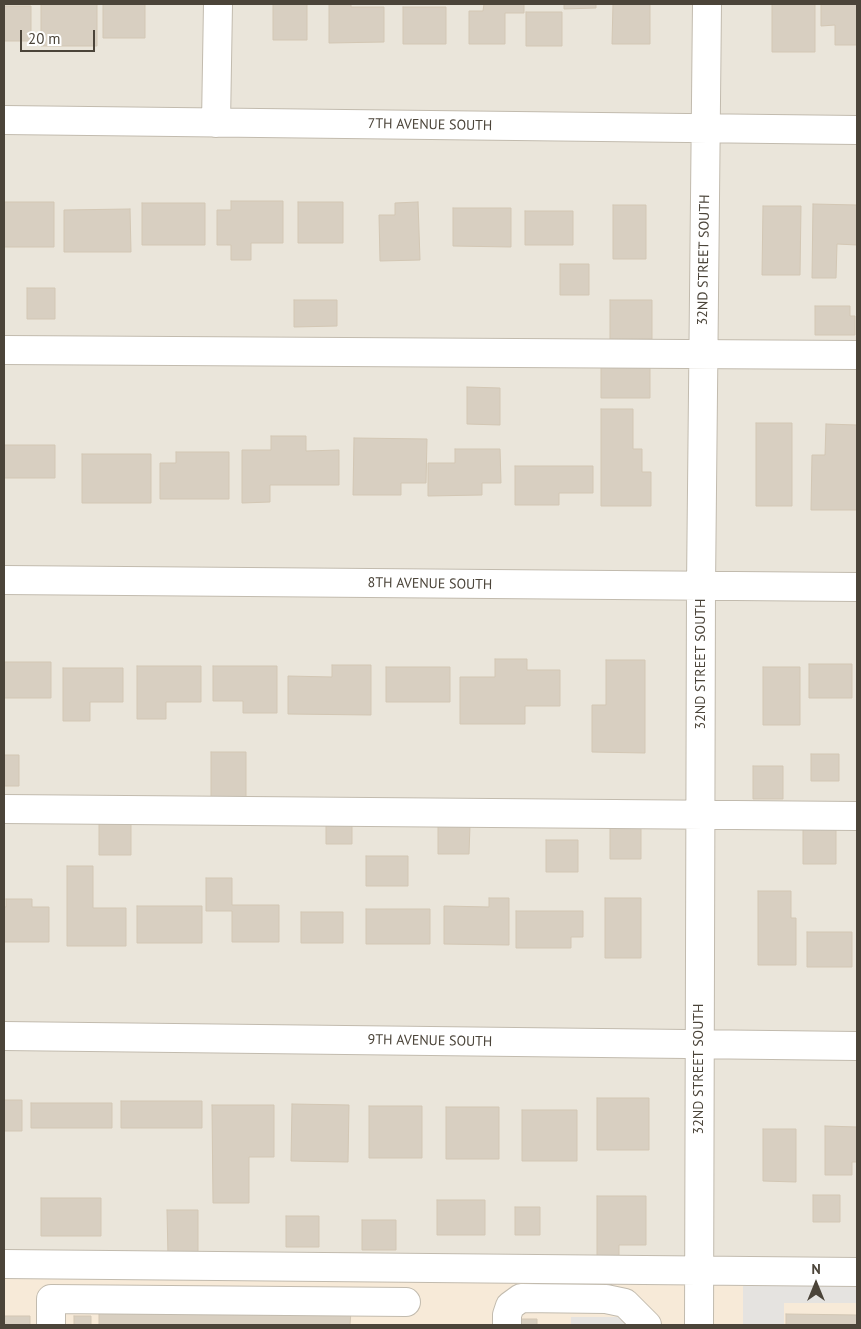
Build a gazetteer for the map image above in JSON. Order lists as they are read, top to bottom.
{
  "streets": {
    "street": [
      "7TH AVENUE SOUTH",
      "32ND STREET SOUTH",
      "8TH AVENUE SOUTH",
      "9TH AVENUE SOUTH"
    ]
  },
  "crossings": [
    ["7TH AVENUE SOUTH", "32ND STREET SOUTH"],
    ["32ND STREET SOUTH", "8TH AVENUE SOUTH"],
    ["32ND STREET SOUTH", "9TH AVENUE SOUTH"]
  ],
  "scale_bar": "20 m",
  "north": "top"
}
